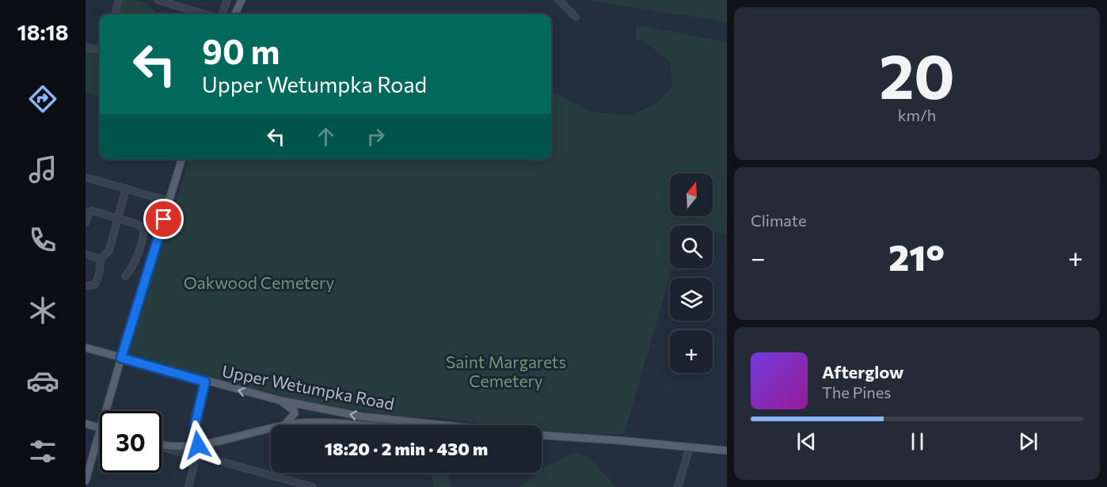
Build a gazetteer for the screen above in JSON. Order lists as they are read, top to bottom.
{
  "streets": {
    "main road": ["Upper Wetumpka Road"]
  },
  "parks": ["Oakwood Cemetery", "Saint Margarets Cemetery"],
  "north": "top",
  "page": {
    "tabs": "18:18",
    "tile": [
      ["20", "km/h"],
      "Climate"
    ],
    "turn": ["90 m", "Upper Wetumpka Road"],
    "map_buttons": "+",
    "heat": ["−", "21°", "+"],
    "song": ["Afterglow", "The Pines"],
    "limit": "30",
    "trip": "18:20 · 2 min · 430 m"
  }
}
